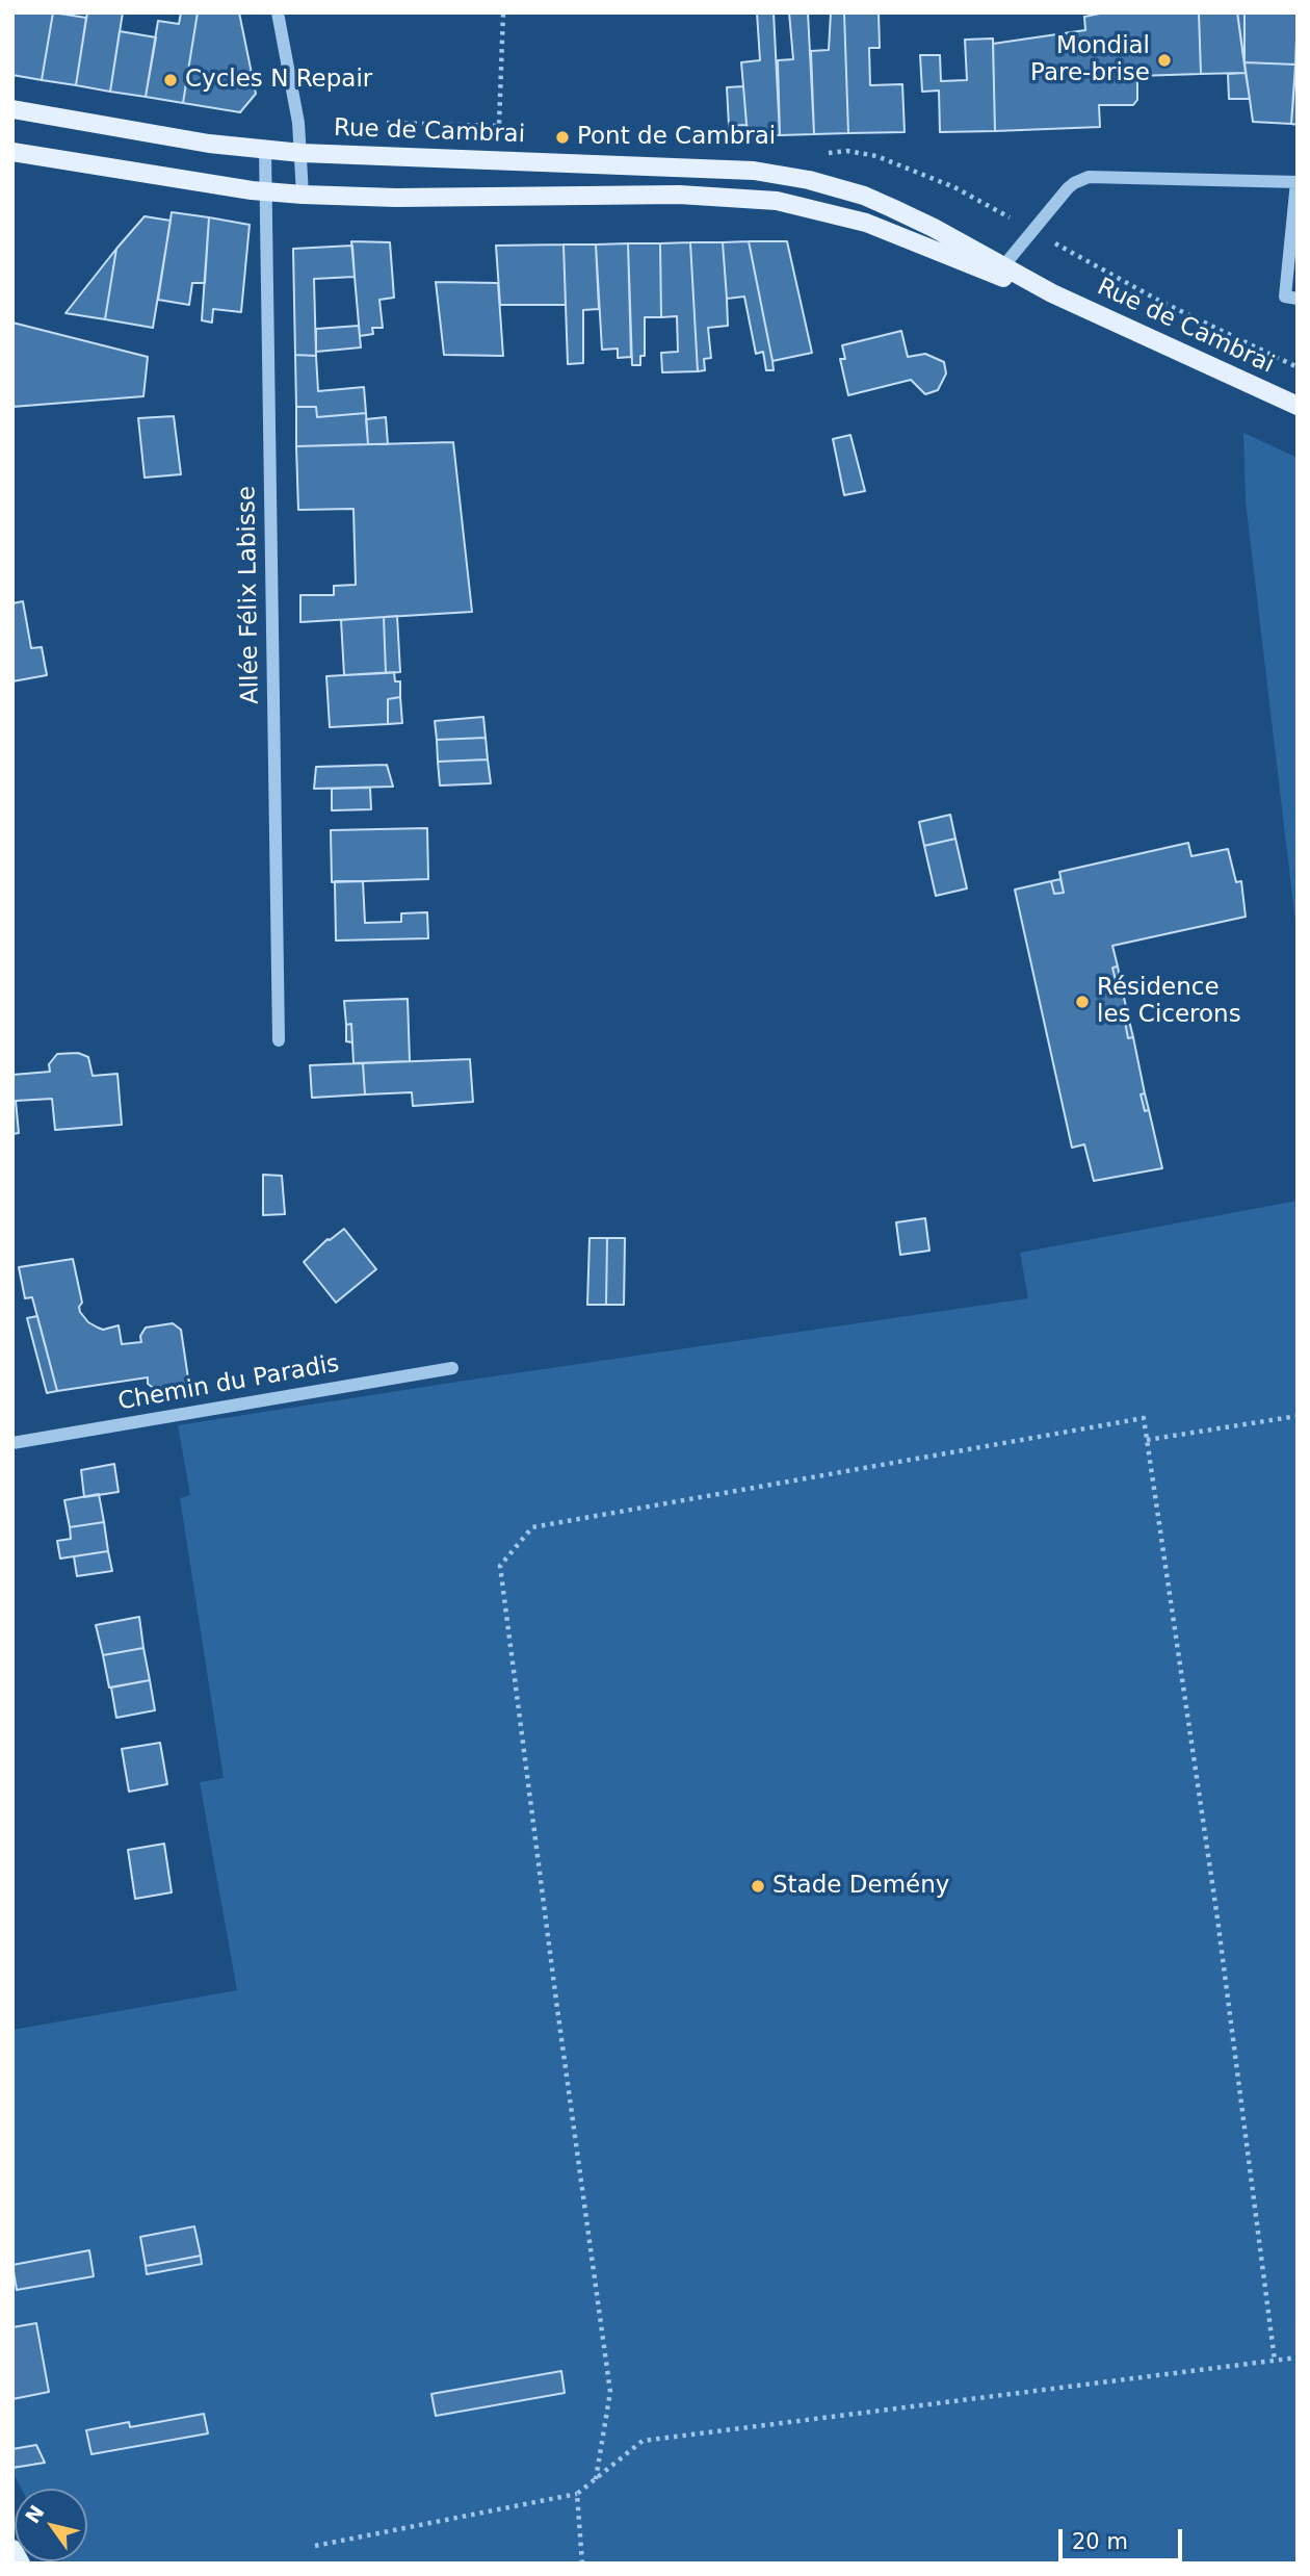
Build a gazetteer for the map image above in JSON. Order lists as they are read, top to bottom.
{
  "streets": {
    "main road": ["Rue de Cambrai"],
    "street": ["Allée Félix Labisse", "Chemin du Paradis"]
  },
  "crossings": [
    ["Rue de Cambrai", "Allée Félix Labisse"]
  ],
  "places": [
    "Mondial Pare-brise",
    "Cycles N Repair",
    "Pont de Cambrai",
    "Résidence les Cicerons",
    "Stade Demény"
  ],
  "scale_bar": "20 m",
  "north": "top left"
}
